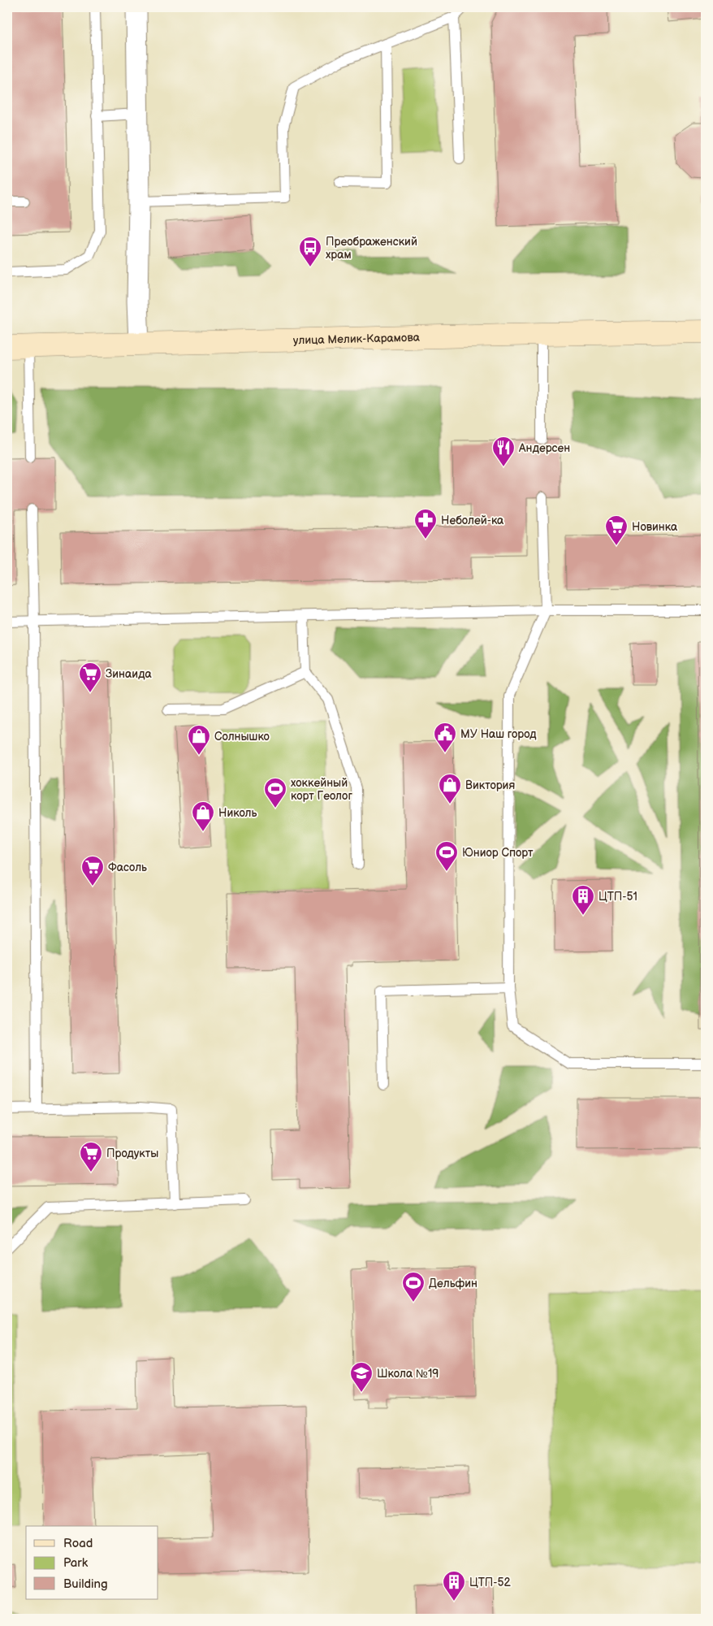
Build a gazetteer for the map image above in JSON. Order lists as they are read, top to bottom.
{
  "streets": {
    "main road": ["улица Мелик-Карамова"]
  },
  "places": {
    "bus stop": ["Преображенский храм"],
    "restaurant": ["Андерсен"],
    "pharmacy": ["Неболей-ка"],
    "supermarket": [
      "Новинка",
      "Зинаида",
      "Фасоль",
      "Продукты"
    ],
    "public building": ["МУ Наш город"],
    "shop": ["Солнышко", "Виктория", "Николь"],
    "sports": ["хоккейный корт Геолог", "Юниор Спорт", "Дельфин"],
    "building": ["ЦТП-51", "ЦТП-52"],
    "school or university": ["Школа №19"]
  },
  "legend": ["Road", "Park", "Building"]
}
